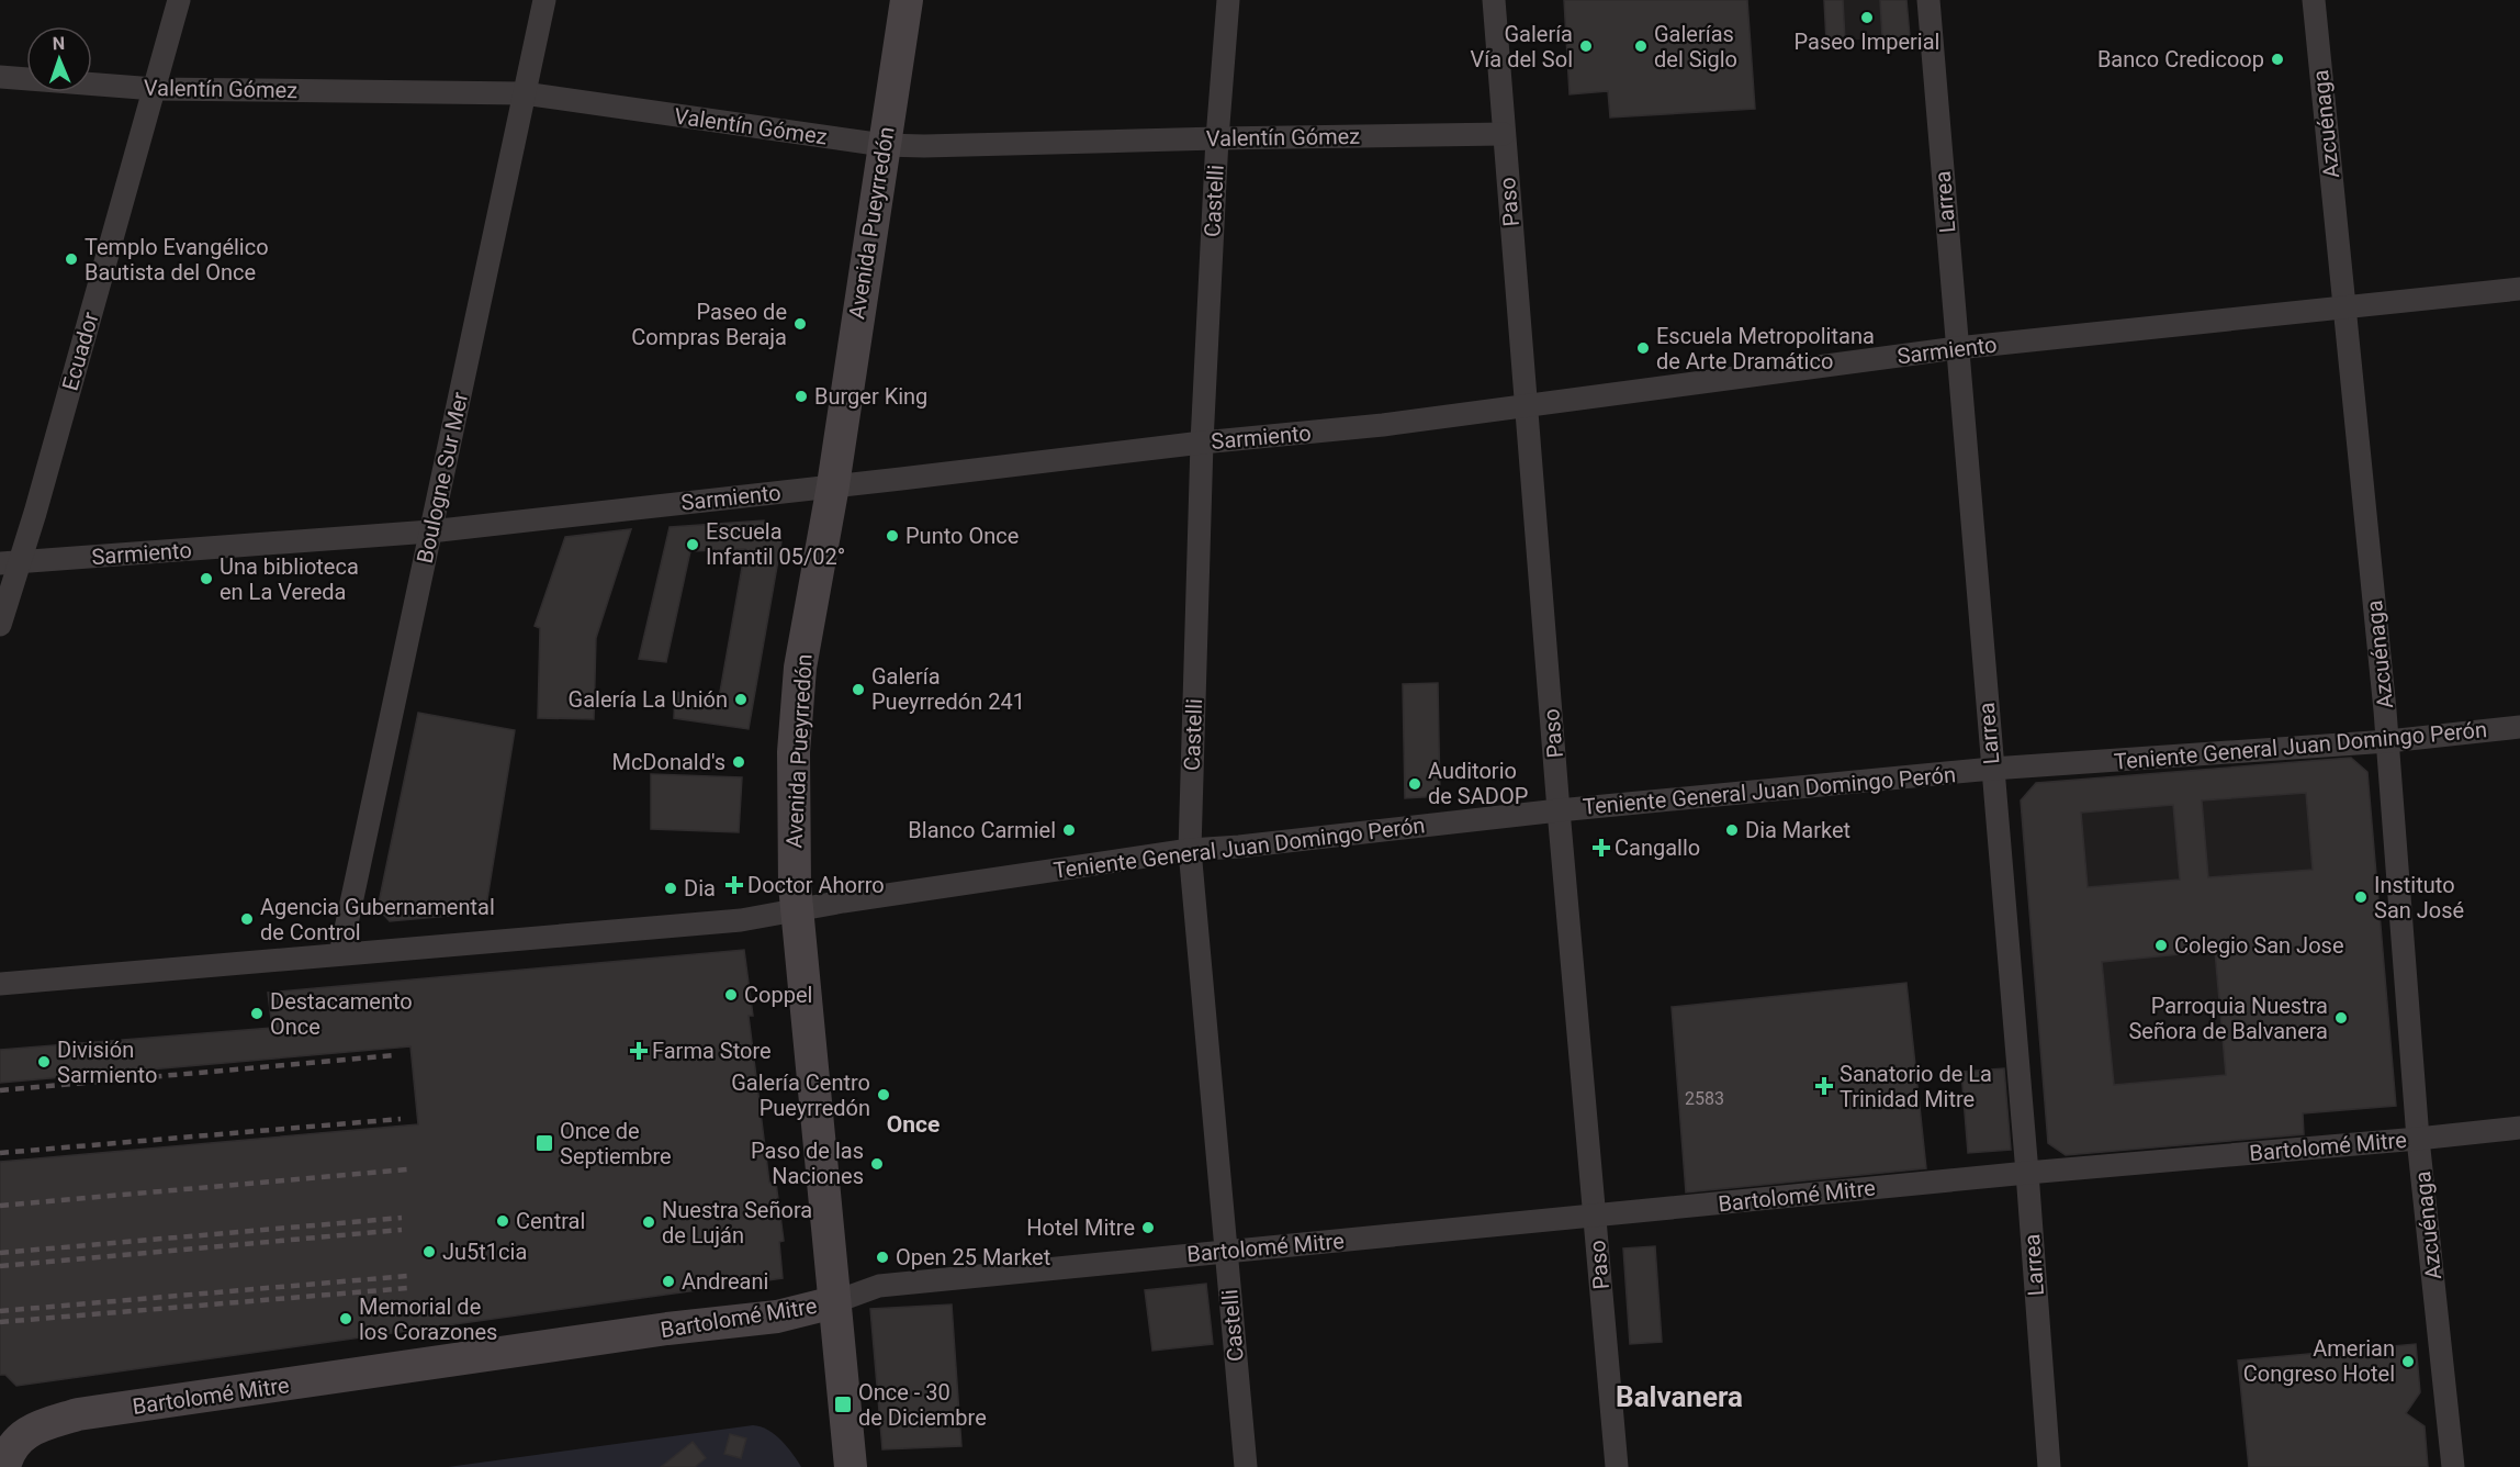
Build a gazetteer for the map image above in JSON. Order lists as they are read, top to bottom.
{
  "streets": {
    "main road": ["Avenida Pueyrredón", "Bartolomé Mitre"],
    "street": [
      "Valentín Gómez",
      "Azcuénaga",
      "Castelli",
      "Paso",
      "Larrea",
      "Sarmiento",
      "Ecuador",
      "Boulogne Sur Mer",
      "Teniente General Juan Domingo Perón"
    ]
  },
  "crossings": [
    ["Valentín Gómez", "Castelli"],
    ["Valentín Gómez", "Paso"],
    ["Valentín Gómez", "Avenida Pueyrredón"],
    ["Valentín Gómez", "Ecuador"],
    ["Valentín Gómez", "Boulogne Sur Mer"],
    ["Azcuénaga", "Sarmiento"],
    ["Azcuénaga", "Teniente General Juan Domingo Perón"],
    ["Azcuénaga", "Bartolomé Mitre"],
    ["Castelli", "Sarmiento"],
    ["Castelli", "Teniente General Juan Domingo Perón"],
    ["Castelli", "Bartolomé Mitre"],
    ["Paso", "Sarmiento"],
    ["Paso", "Teniente General Juan Domingo Perón"],
    ["Paso", "Bartolomé Mitre"],
    ["Larrea", "Sarmiento"],
    ["Larrea", "Teniente General Juan Domingo Perón"],
    ["Larrea", "Bartolomé Mitre"],
    ["Avenida Pueyrredón", "Sarmiento"],
    ["Avenida Pueyrredón", "Teniente General Juan Domingo Perón"],
    ["Avenida Pueyrredón", "Bartolomé Mitre"],
    ["Sarmiento", "Ecuador"],
    ["Sarmiento", "Boulogne Sur Mer"],
    ["Boulogne Sur Mer", "Teniente General Juan Domingo Perón"]
  ],
  "districts": ["Once", "Balvanera"],
  "places": {
    "other": [
      "Paseo Imperial",
      "Galería Vía del Sol",
      "Galerías del Siglo",
      "Banco Credicoop",
      "Templo Evangélico Bautista del Once",
      "Paseo de Compras Beraja",
      "Escuela Metropolitana de Arte Dramático",
      "Burger King",
      "Punto Once",
      "Escuela Infantil 05/02°",
      "Una biblioteca en La Vereda",
      "Galería Pueyrredón 241",
      "Galería La Unión",
      "McDonald's",
      "Auditorio de SADOP",
      "Blanco Carmiel",
      "Dia Market",
      "Dia",
      "Instituto San José",
      "Agencia Gubernamental de Control",
      "Colegio San Jose",
      "Coppel",
      "Destacamento Once",
      "Parroquia Nuestra Señora de Balvanera",
      "División Sarmiento",
      "Galería Centro Pueyrredón",
      "Paso de las Naciones",
      "Central",
      "Nuestra Señora de Luján",
      "Hotel Mitre",
      "Ju5t1cia",
      "Open 25 Market",
      "Andreani",
      "Memorial de los Corazones",
      "Amerian Congreso Hotel"
    ],
    "health": [
      "Cangallo",
      "Doctor Ahorro",
      "Farma Store",
      "Sanatorio de La Trinidad Mitre"
    ],
    "transit": ["Once de Septiembre", "Once - 30 de Diciembre"]
  },
  "house_numbers": ["2583"],
  "north": "top"
}
